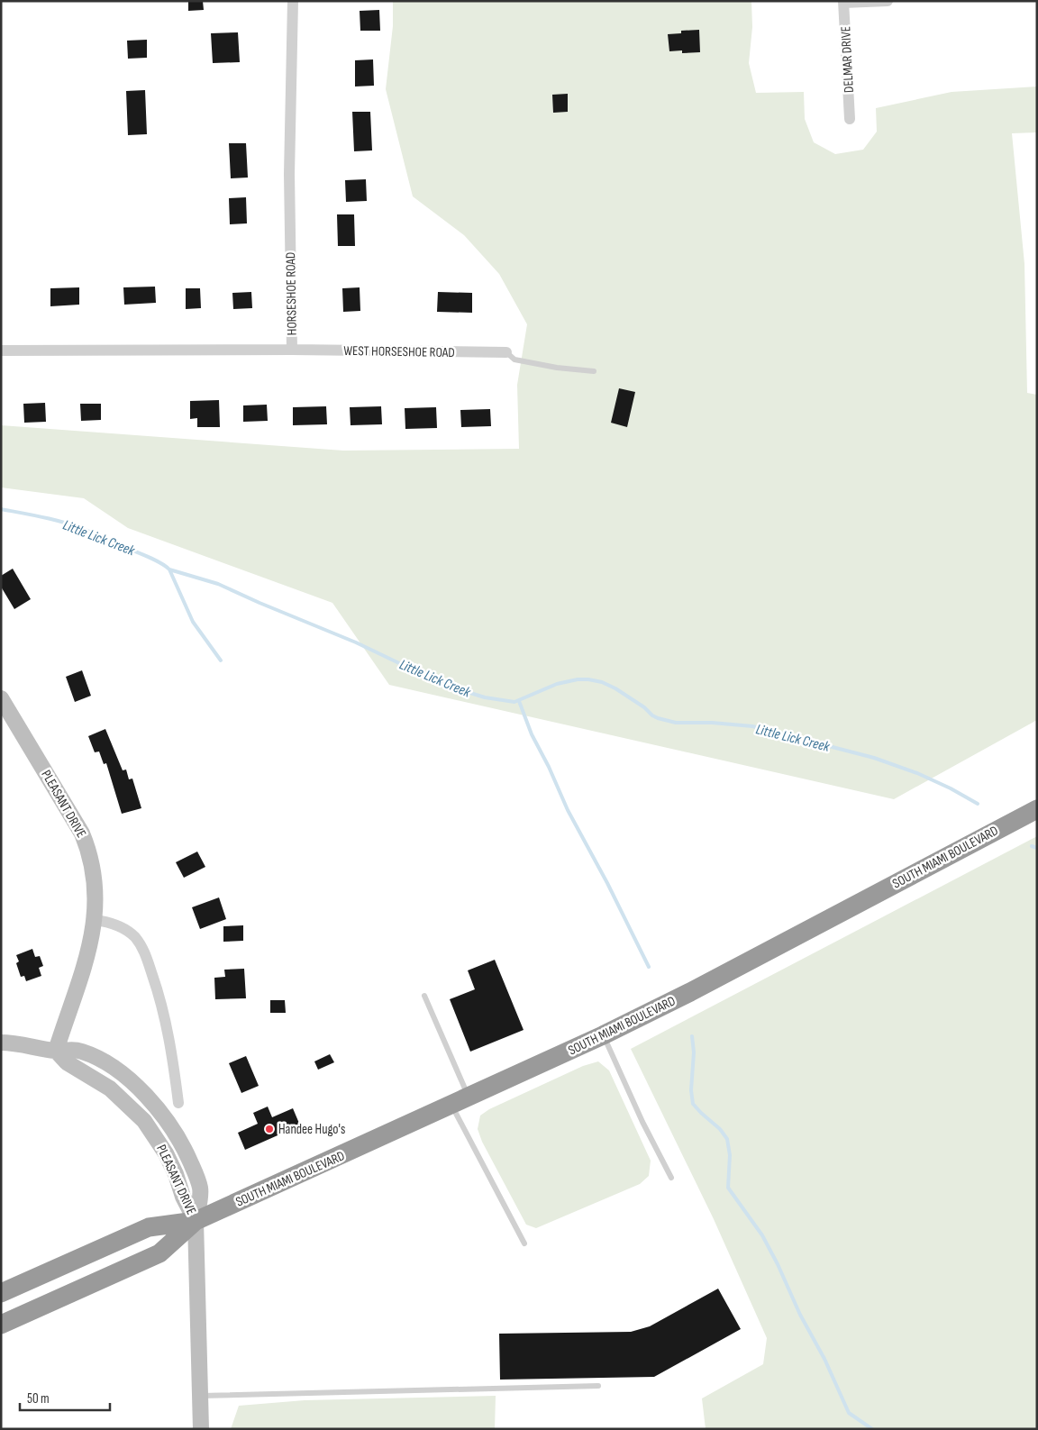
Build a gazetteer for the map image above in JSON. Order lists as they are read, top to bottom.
{
  "streets": {
    "highway": ["SOUTH MIAMI BOULEVARD"],
    "street": [
      "DELMAR DRIVE",
      "HORSESHOE ROAD",
      "WEST HORSESHOE ROAD",
      "PLEASANT DRIVE"
    ]
  },
  "crossings": [
    ["HORSESHOE ROAD", "WEST HORSESHOE ROAD"],
    ["PLEASANT DRIVE", "SOUTH MIAMI BOULEVARD"]
  ],
  "water": ["Little Lick Creek"],
  "places": ["Handee Hugo's"],
  "scale_bar": "50 m"
}
